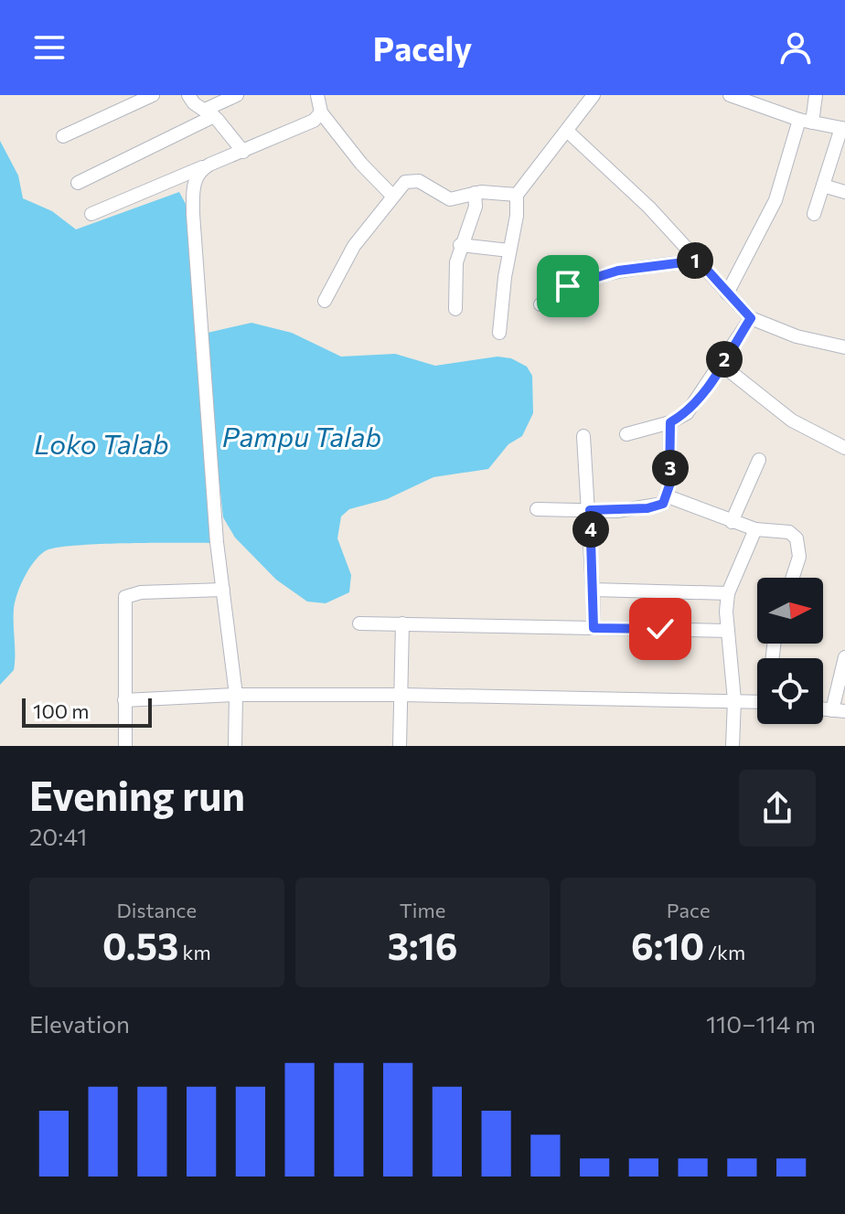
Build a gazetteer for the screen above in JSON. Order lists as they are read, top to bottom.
{
  "water": ["Pampu Talab", "Loko Talab"],
  "scale_bar": "100 m",
  "north": "right",
  "page": {
    "header": "Pacely",
    "pins": [
      "1",
      "2",
      "3",
      "4"
    ],
    "scale": "100 m",
    "heading": ["Evening run", "20:41"],
    "stats": [
      ["Distance", "0.53 km"],
      ["Time", "3:16"],
      ["Pace", "6:10 /km"]
    ],
    "chart": ["Elevation", "110–114 m"]
  }
}
